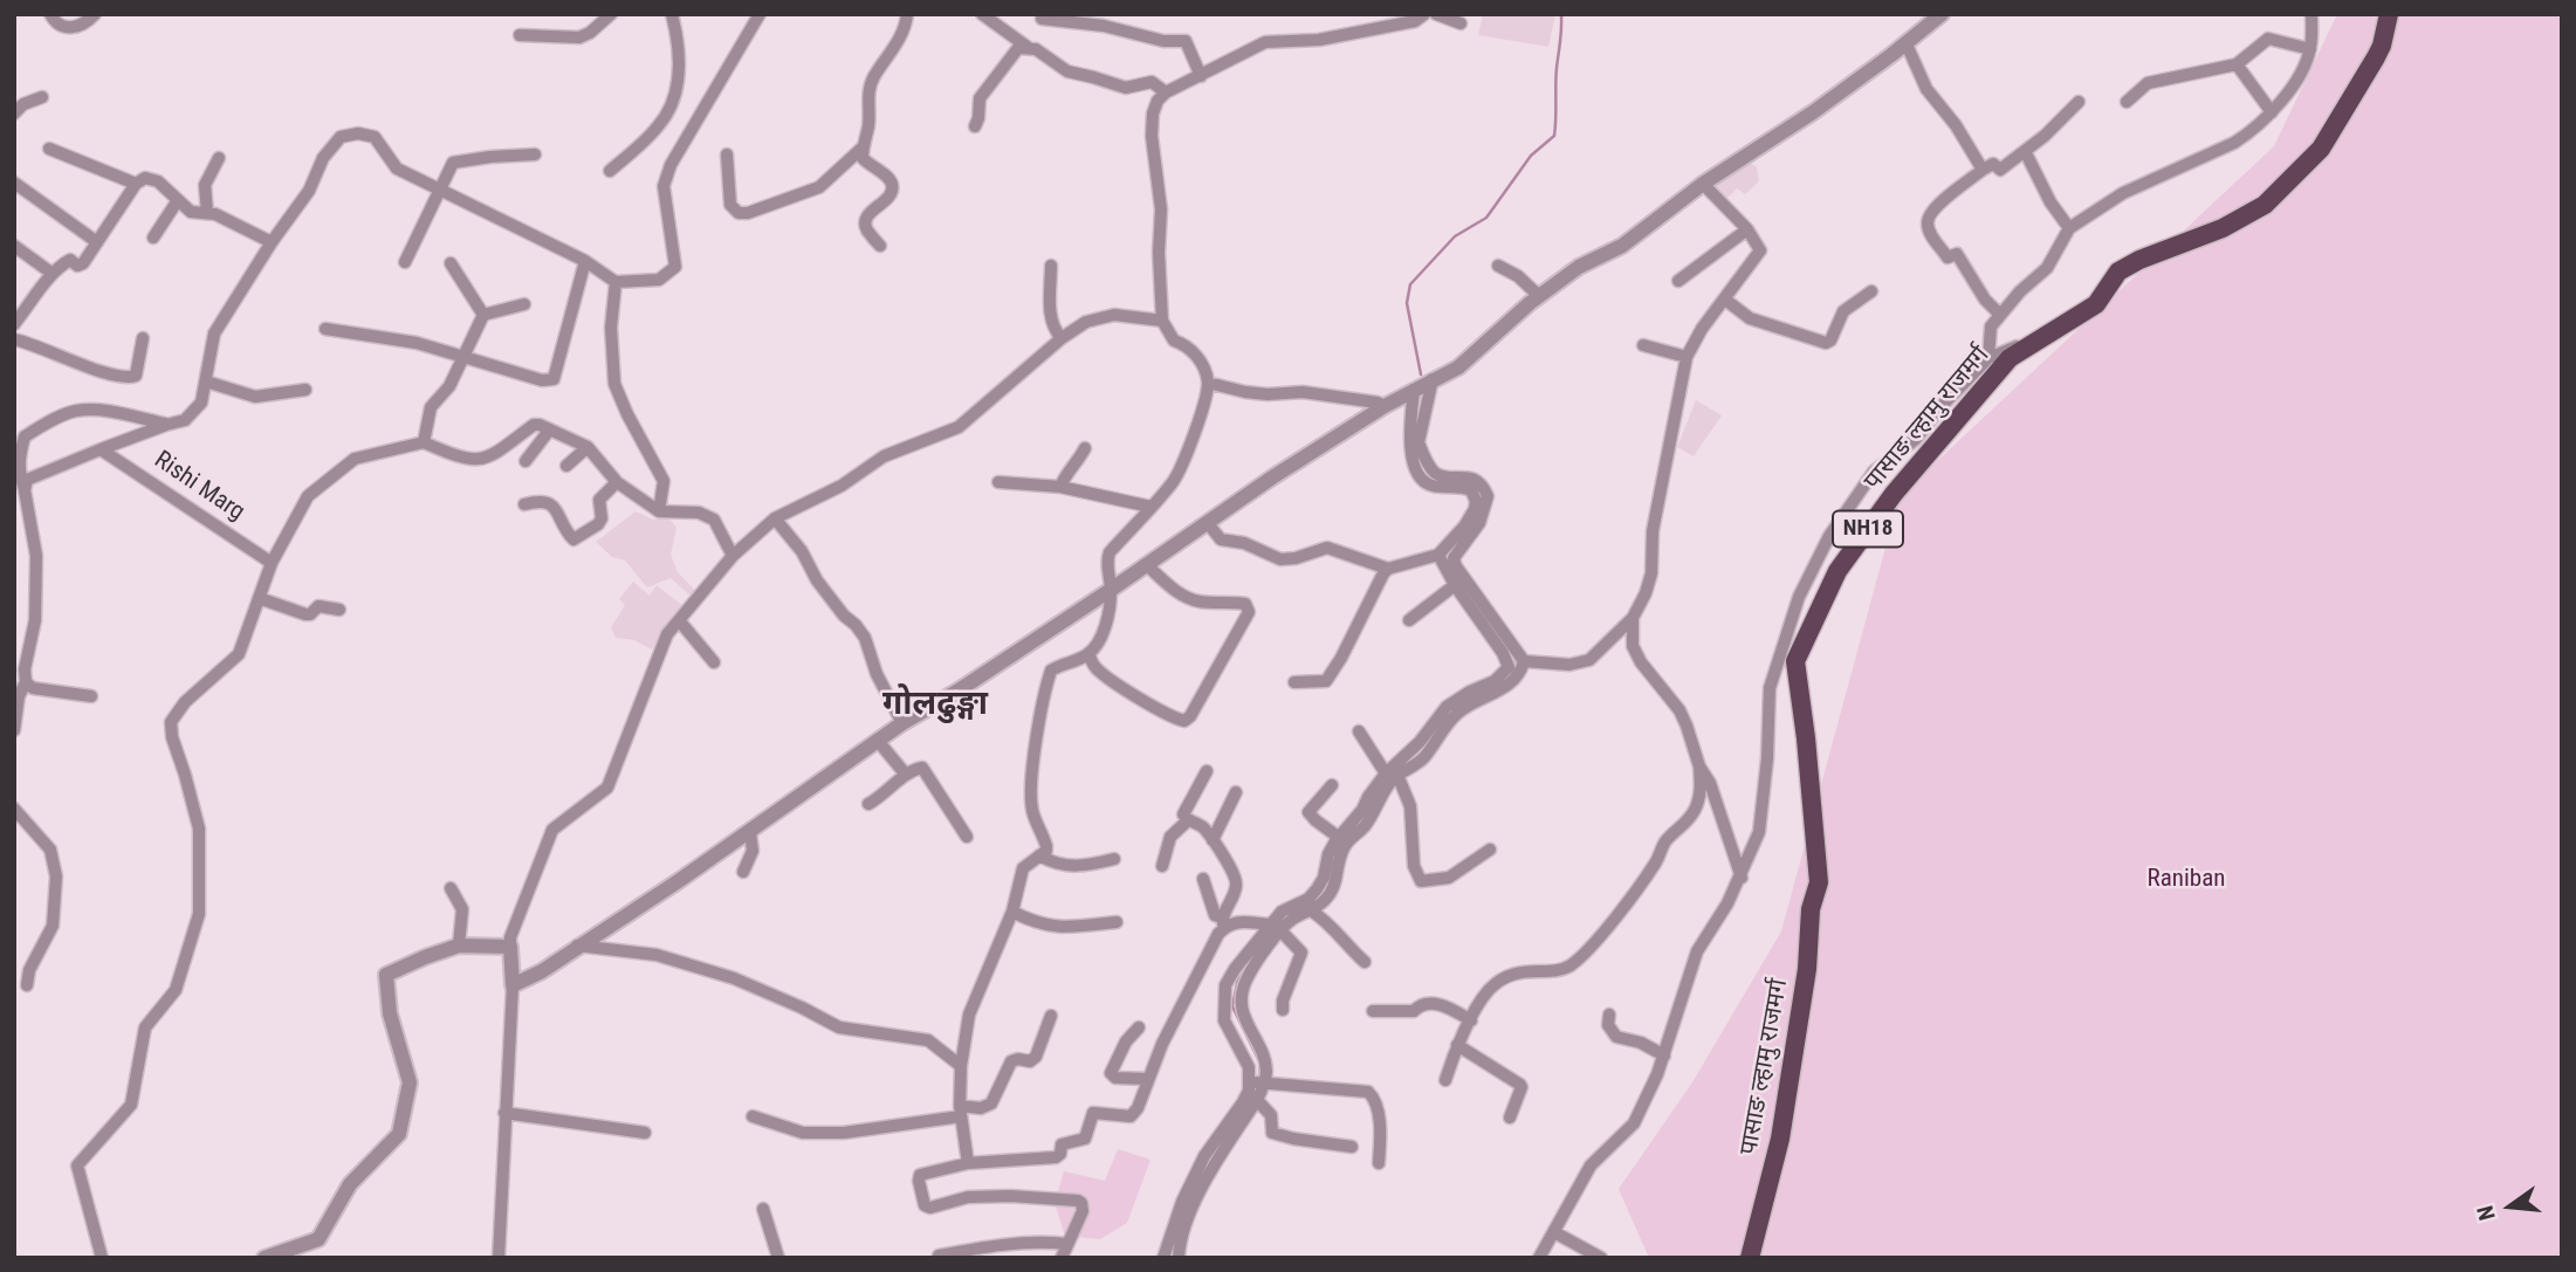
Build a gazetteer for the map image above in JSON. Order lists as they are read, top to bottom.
{
  "streets": {
    "main road": ["पासाङ ल्हामु राजमर्ग", "NH18"],
    "street": ["Rishi Marg"]
  },
  "districts": ["गोलढुङ्गा"],
  "parks": ["Raniban"],
  "north": "left"
}
